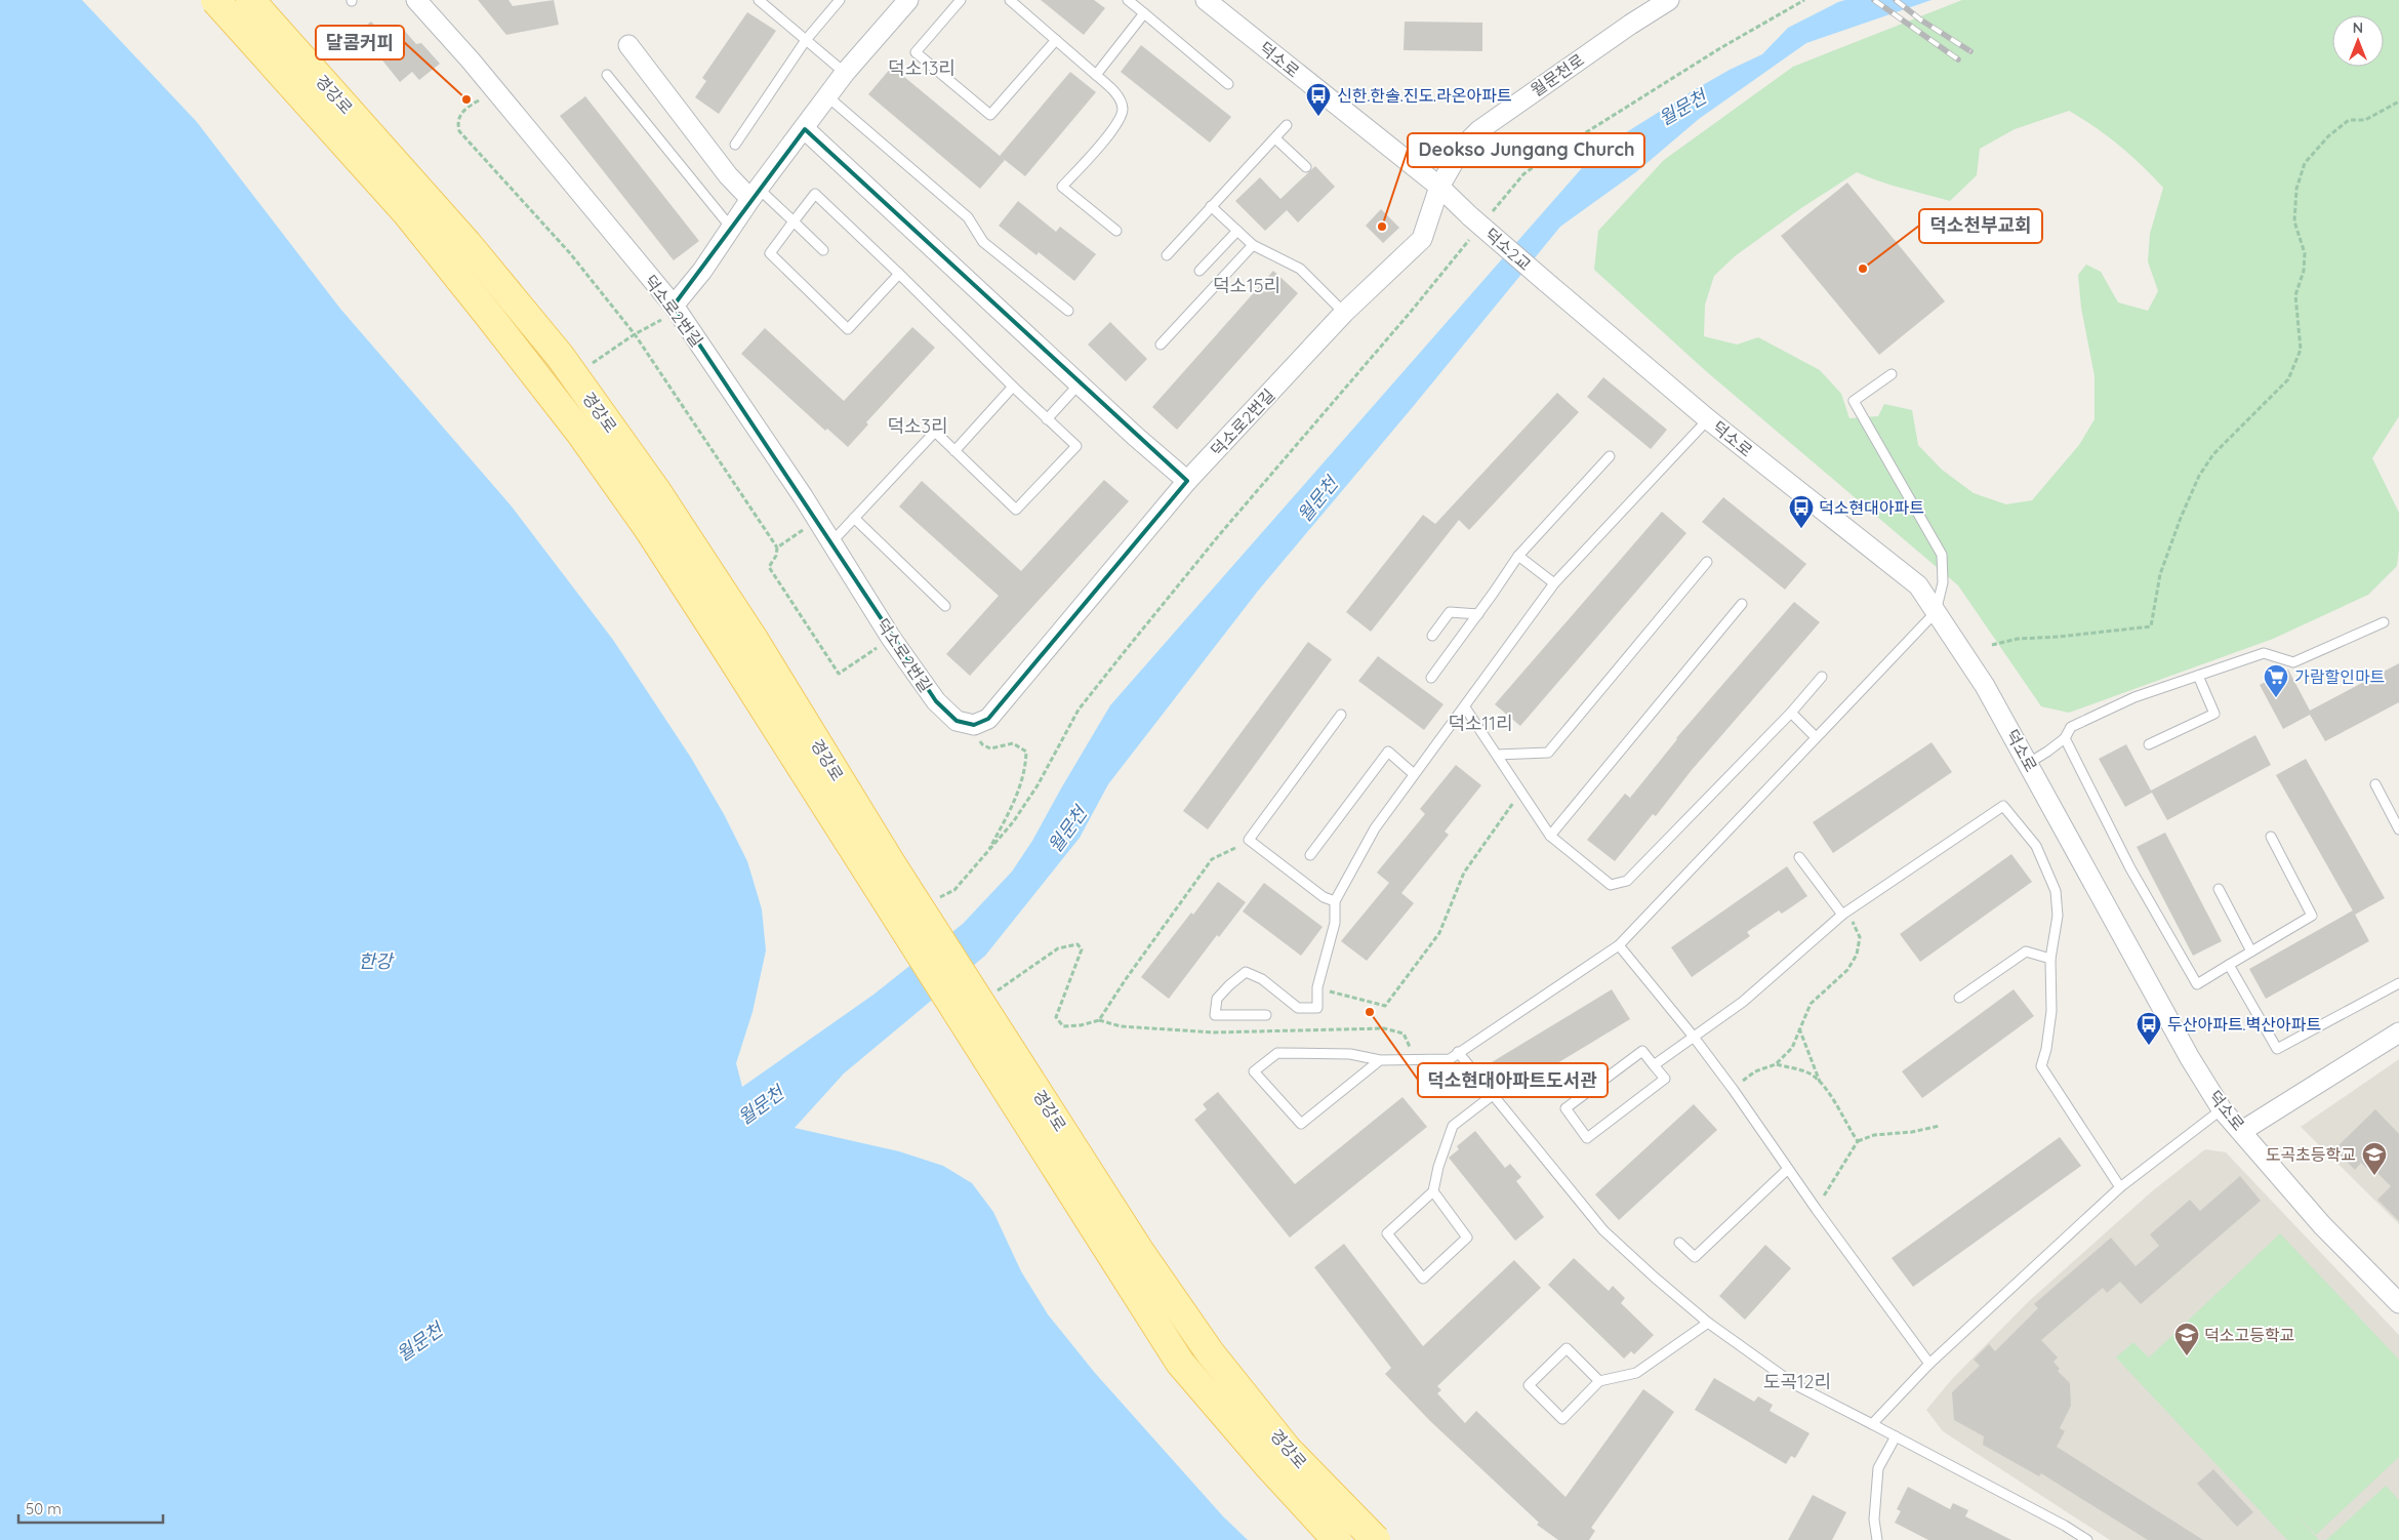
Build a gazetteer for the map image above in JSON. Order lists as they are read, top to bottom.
{
  "streets": {
    "main road": ["경강로"],
    "street": [
      "덕소로",
      "월문천로",
      "덕소2교",
      "덕소로2번길"
    ]
  },
  "crossings": [
    ["덕소로", "월문천로"],
    ["덕소로", "덕소2교"],
    ["덕소로", "덕소로2번길"],
    ["월문천로", "덕소로2번길"]
  ],
  "districts": [
    "덕소13리",
    "덕소15리",
    "덕소3리",
    "덕소11리",
    "도곡12리"
  ],
  "water": ["월문천", "한강"],
  "places": {
    "other": [
      "달콤커피",
      "Deokso Jungang Church",
      "덕소천부교회",
      "덕소현대아파트도서관"
    ],
    "bus stop": ["신한.한솔.진도.라온아파트", "덕소현대아파트", "두산아파트.벽산아파트"],
    "supermarket": ["가람할인마트"],
    "school or university": ["도곡초등학교", "덕소고등학교"]
  },
  "scale_bar": "50 m",
  "north": "top"
}
